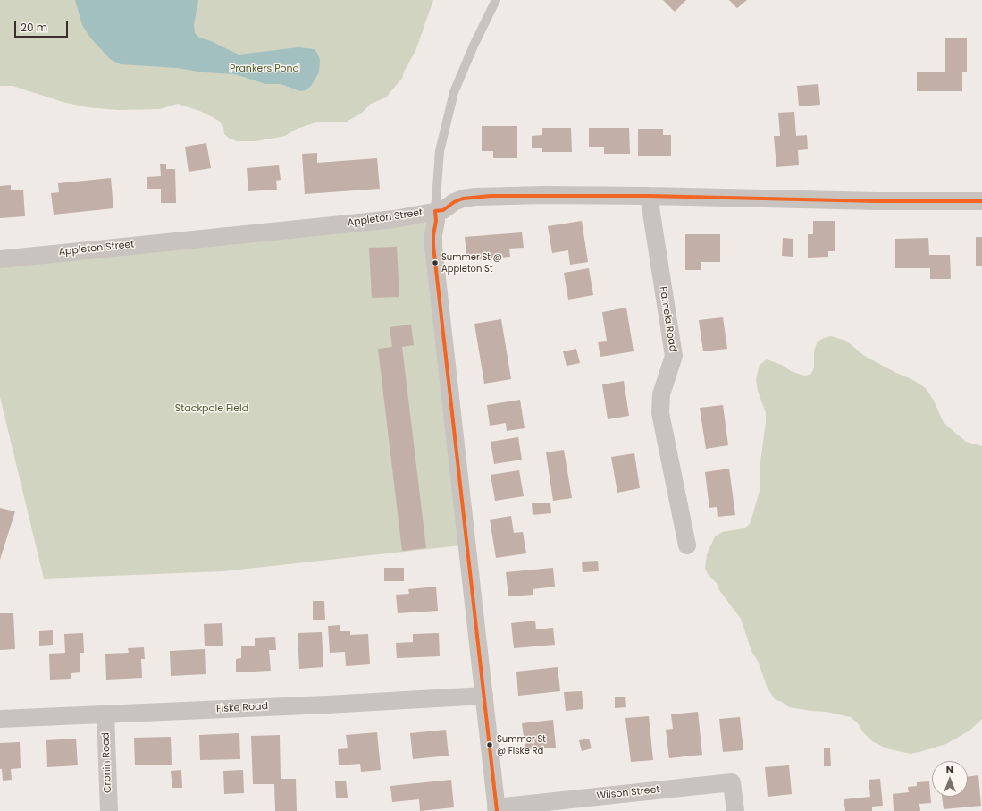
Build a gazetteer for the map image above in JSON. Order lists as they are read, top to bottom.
{
  "streets": {
    "street": [
      "Appleton Street",
      "Pamela Road",
      "Fiske Road",
      "Cronin Road",
      "Wilson Street"
    ]
  },
  "crossings": [
    ["Appleton Street", "Pamela Road"],
    ["Fiske Road", "Cronin Road"]
  ],
  "parks": ["Prankers Pond", "Stackpole Field"],
  "places": ["Summer St @ Appleton St", "Summer St @ Fiske Rd"],
  "scale_bar": "20 m",
  "north": "top"
}
